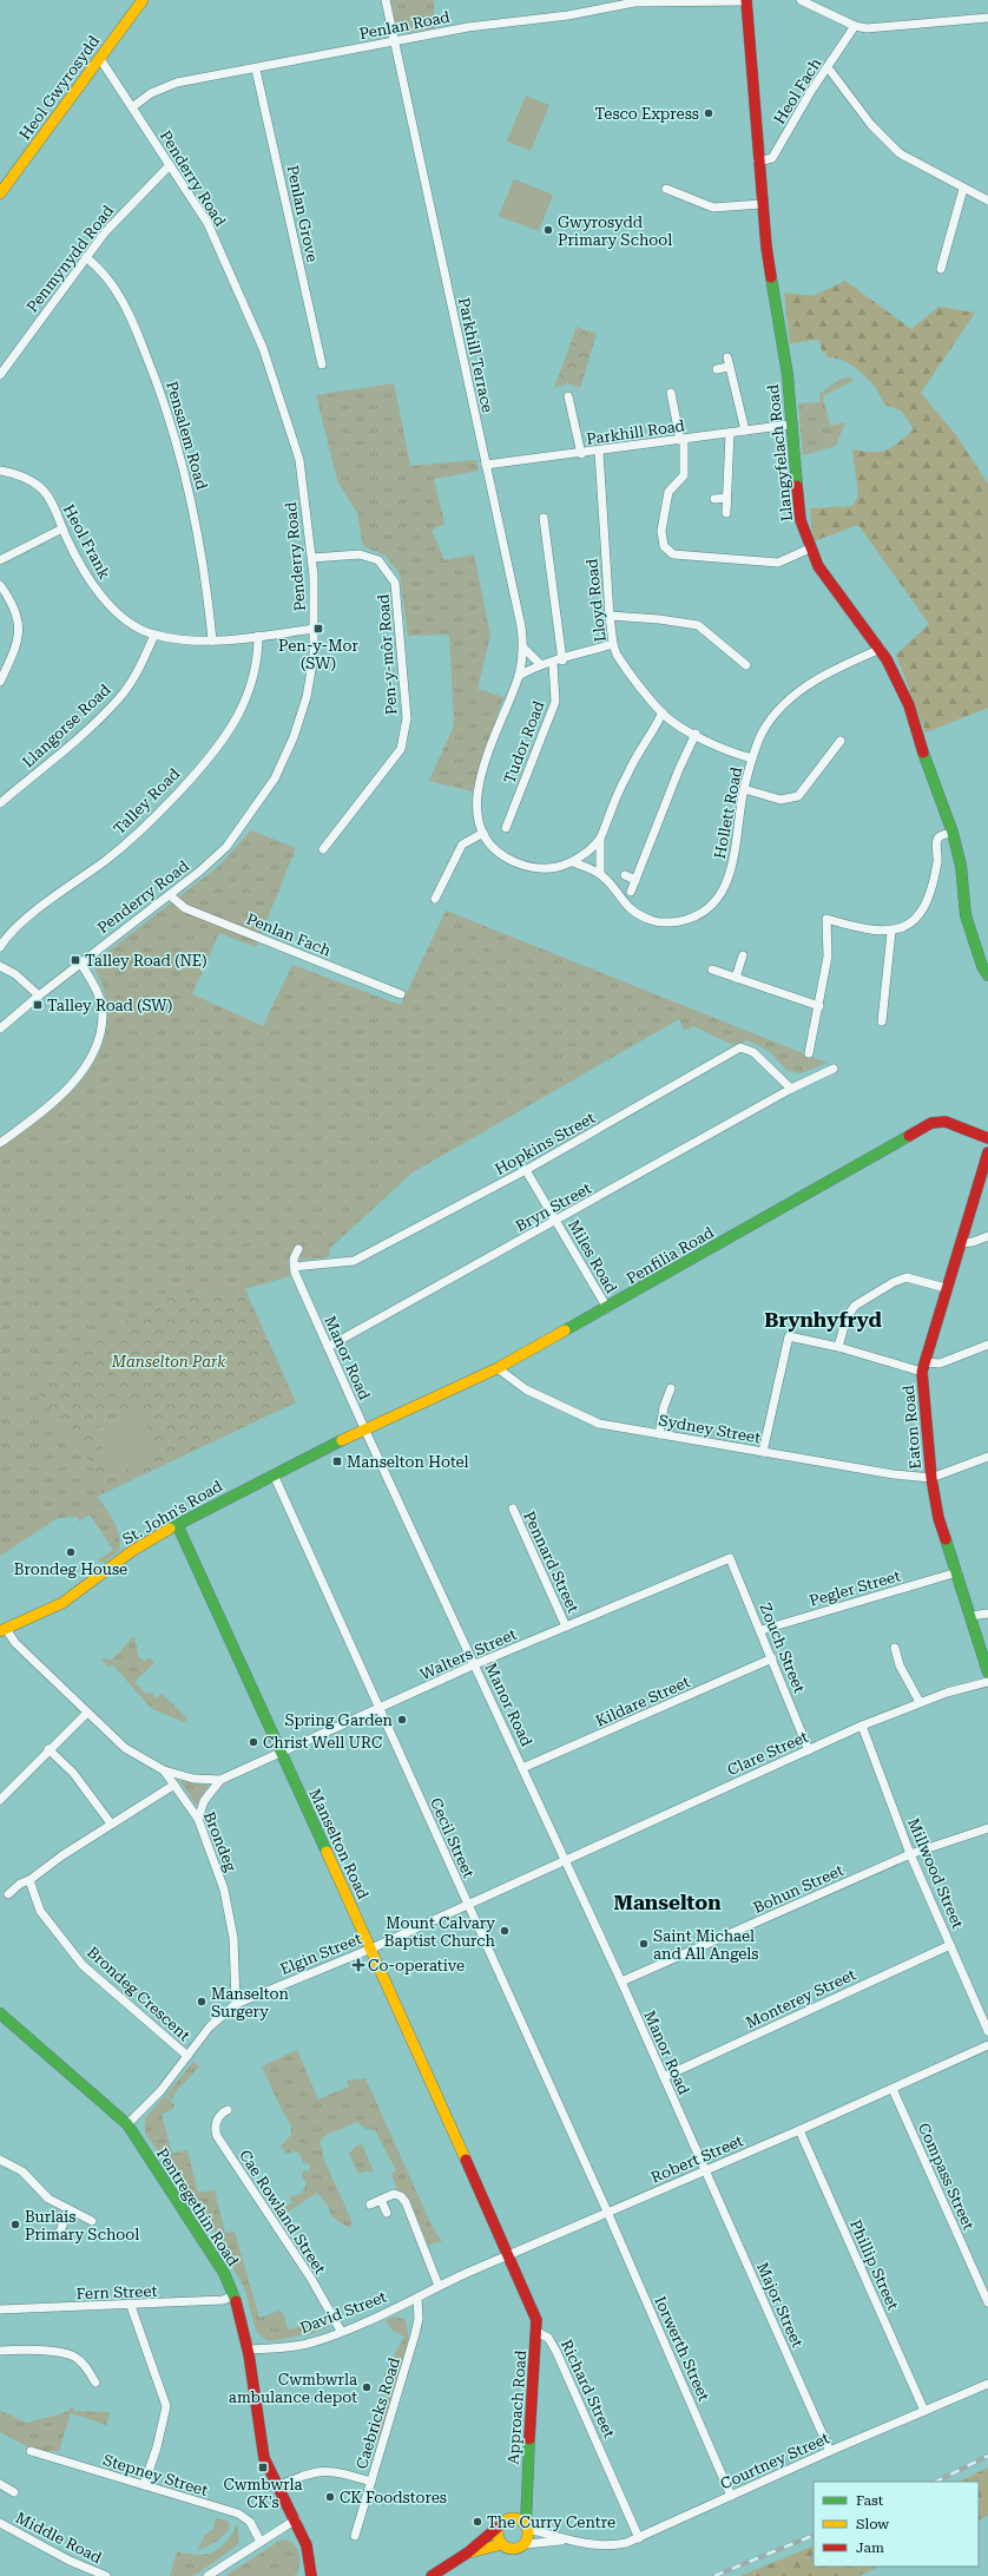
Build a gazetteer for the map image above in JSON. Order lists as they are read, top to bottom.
{
  "streets": {
    "street": [
      "Penlan Road",
      "Heol Gwyrosydd",
      "Heol Fach",
      "Penderry Road",
      "Penlan Grove",
      "Penmynydd Road",
      "Parkhill Terrace",
      "Parkhill Road",
      "Pensalem Road",
      "Llangyfelach Road",
      "Heol Frank",
      "Lloyd Road",
      "Pen-y-môr Road",
      "Llangorse Road",
      "Tudor Road",
      "Talley Road",
      "Hollett Road",
      "Penlan Fach",
      "Hopkins Street",
      "Bryn Street",
      "Penfilia Road",
      "Miles Road",
      "Manor Road",
      "Eaton Road",
      "Sydney Street",
      "St. John's Road",
      "Pennard Street",
      "Pegler Street",
      "Zouch Street",
      "Walters Street",
      "Kildare Street",
      "Clare Street",
      "Cecil Street",
      "Brondeg",
      "Manselton Road",
      "Millwood Street",
      "Bohun Street",
      "Elgin Street",
      "Brondeg Crescent",
      "Monterey Street",
      "Robert Street",
      "Compass Street",
      "Pentregethin Road",
      "Cae Rowland Street",
      "Phillip Street",
      "Fern Street",
      "Major Street",
      "David Street",
      "Iorwerth Street",
      "Richard Street",
      "Approach Road",
      "Caebricks Road",
      "Courtney Street",
      "Stepney Street",
      "Middle Road"
    ]
  },
  "crossings": [
    ["Penlan Road", "Penderry Road"],
    ["Penlan Road", "Penlan Grove"],
    ["Penlan Road", "Parkhill Terrace"],
    ["Penlan Road", "Llangyfelach Road"],
    ["Heol Gwyrosydd", "Penderry Road"],
    ["Heol Fach", "Llangyfelach Road"],
    ["Penderry Road", "Penmynydd Road"],
    ["Penderry Road", "Heol Frank"],
    ["Penderry Road", "Pen-y-môr Road"],
    ["Penderry Road", "Penlan Fach"],
    ["Penmynydd Road", "Pensalem Road"],
    ["Parkhill Terrace", "Parkhill Road"],
    ["Parkhill Road", "Llangyfelach Road"],
    ["Parkhill Road", "Lloyd Road"],
    ["Pensalem Road", "Heol Frank"],
    ["Llangyfelach Road", "Hollett Road"],
    ["Heol Frank", "Llangorse Road"],
    ["Heol Frank", "Talley Road"],
    ["Lloyd Road", "Hollett Road"],
    ["Hopkins Street", "Bryn Street"],
    ["Hopkins Street", "Miles Road"],
    ["Hopkins Street", "Manor Road"],
    ["Bryn Street", "Miles Road"],
    ["Bryn Street", "Manor Road"],
    ["Penfilia Road", "Miles Road"],
    ["Penfilia Road", "Manor Road"],
    ["Penfilia Road", "Sydney Street"],
    ["Penfilia Road", "St. John's Road"],
    ["Manor Road", "St. John's Road"],
    ["Manor Road", "Walters Street"],
    ["Manor Road", "Kildare Street"],
    ["Manor Road", "Clare Street"],
    ["Manor Road", "Bohun Street"],
    ["Manor Road", "Elgin Street"],
    ["Manor Road", "Monterey Street"],
    ["Manor Road", "Robert Street"],
    ["Manor Road", "Major Street"],
    ["Eaton Road", "Sydney Street"],
    ["Eaton Road", "Pegler Street"],
    ["St. John's Road", "Cecil Street"],
    ["St. John's Road", "Brondeg"],
    ["St. John's Road", "Manselton Road"],
    ["Pennard Street", "Walters Street"],
    ["Pegler Street", "Zouch Street"],
    ["Zouch Street", "Walters Street"],
    ["Zouch Street", "Kildare Street"],
    ["Zouch Street", "Clare Street"],
    ["Walters Street", "Cecil Street"],
    ["Walters Street", "Brondeg"],
    ["Walters Street", "Manselton Road"],
    ["Clare Street", "Millwood Street"],
    ["Clare Street", "Elgin Street"],
    ["Cecil Street", "Elgin Street"],
    ["Cecil Street", "Robert Street"],
    ["Cecil Street", "Iorwerth Street"],
    ["Brondeg", "Elgin Street"],
    ["Manselton Road", "Elgin Street"],
    ["Manselton Road", "Robert Street"],
    ["Millwood Street", "Bohun Street"],
    ["Millwood Street", "Monterey Street"],
    ["Elgin Street", "Brondeg Crescent"],
    ["Elgin Street", "Pentregethin Road"],
    ["Robert Street", "Compass Street"],
    ["Robert Street", "Phillip Street"],
    ["Robert Street", "Major Street"],
    ["Robert Street", "David Street"],
    ["Robert Street", "Iorwerth Street"],
    ["Robert Street", "Caebricks Road"],
    ["Pentregethin Road", "Fern Street"],
    ["Pentregethin Road", "David Street"],
    ["Cae Rowland Street", "David Street"],
    ["Phillip Street", "Courtney Street"],
    ["Major Street", "Courtney Street"],
    ["David Street", "Caebricks Road"],
    ["Iorwerth Street", "Courtney Street"],
    ["Richard Street", "Approach Road"],
    ["Richard Street", "Courtney Street"],
    ["Approach Road", "Courtney Street"]
  ],
  "districts": ["Brynhyfryd", "Manselton"],
  "parks": ["Manselton Park"],
  "places": {
    "other": [
      "Tesco Express",
      "Gwyrosydd Primary School",
      "Brondeg House",
      "Spring Garden",
      "Christ Well URC",
      "Mount Calvary Baptist Church",
      "Saint Michael and All Angels",
      "Manselton Surgery",
      "Burlais Primary School",
      "Cwmbwrla ambulance depot",
      "CK Foodstores",
      "The Curry Centre"
    ],
    "transit": [
      "Pen-y-Mor (SW)",
      "Talley Road (NE)",
      "Talley Road (SW)",
      "Manselton Hotel",
      "Cwmbwrla CK's"
    ],
    "health": ["Co-operative"]
  },
  "legend": ["Fast", "Slow", "Jam"]
}
